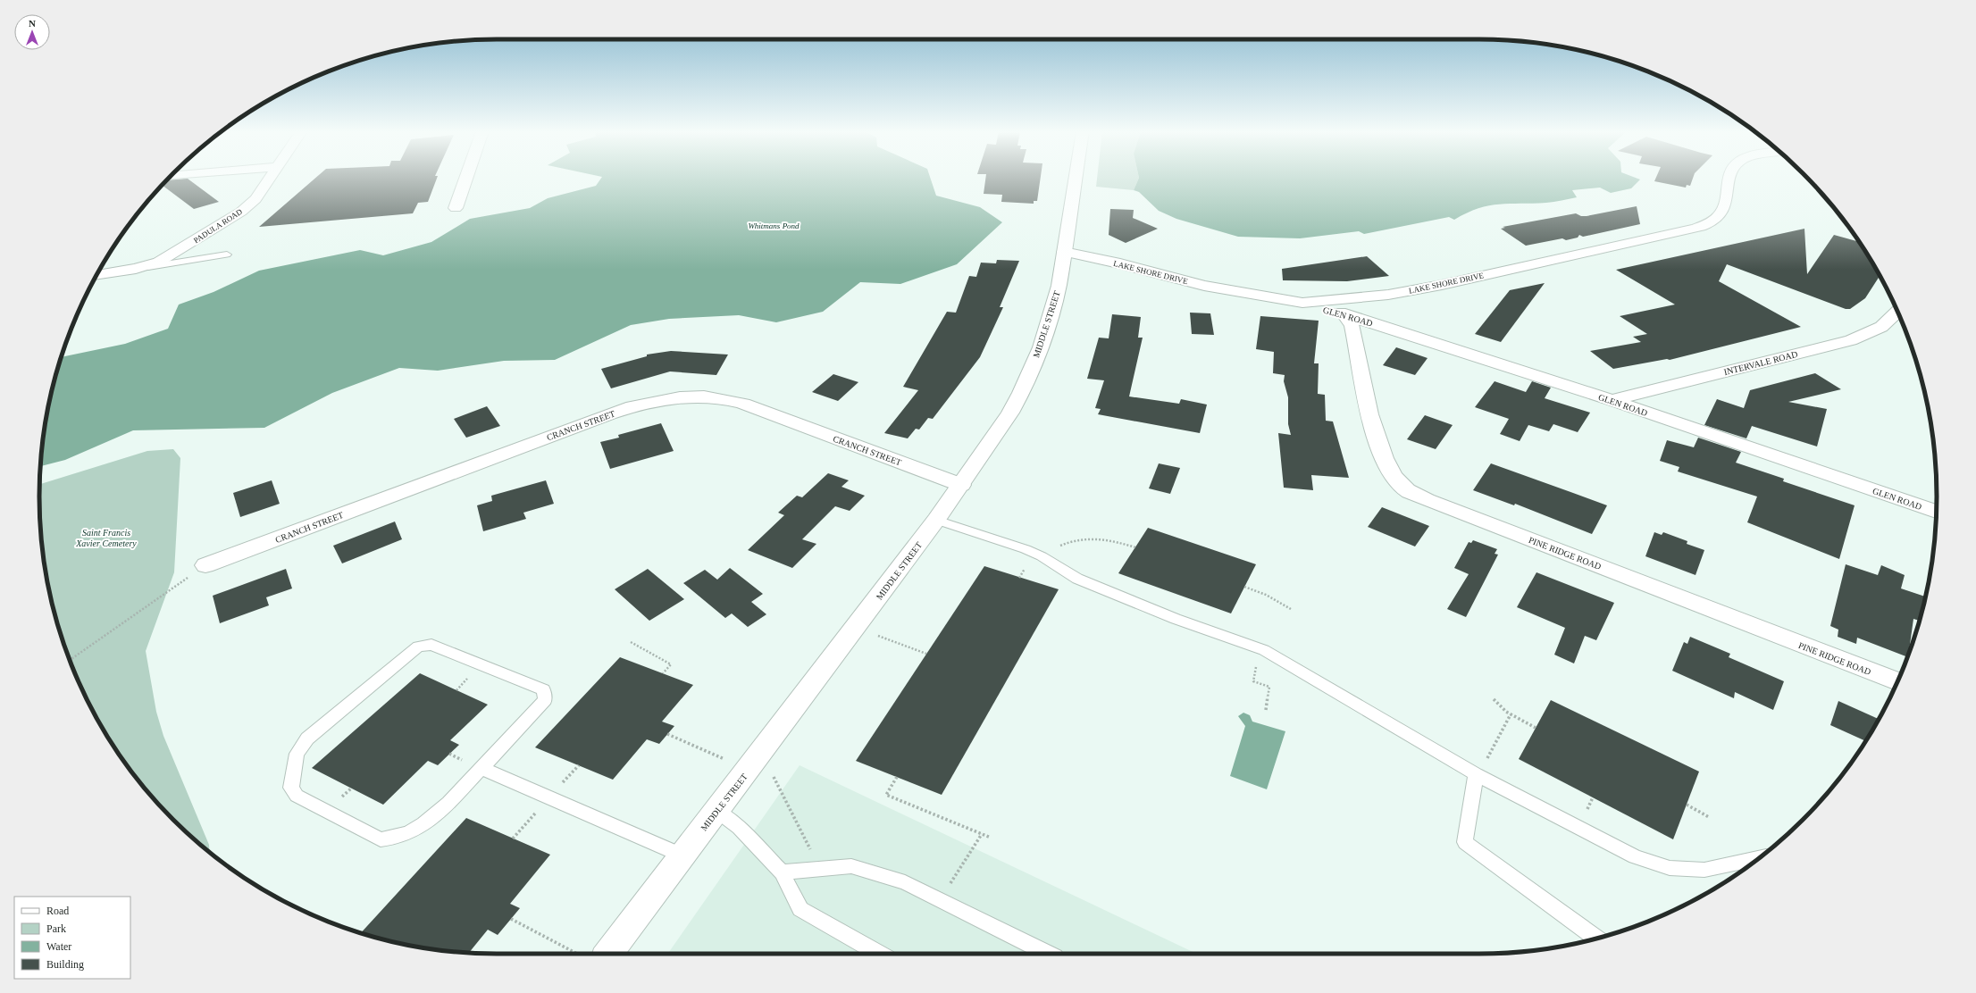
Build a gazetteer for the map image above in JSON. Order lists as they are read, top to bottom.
{
  "streets": {
    "street": [
      "PADULA ROAD",
      "LAKE SHORE DRIVE",
      "GLEN ROAD",
      "MIDDLE STREET",
      "INTERVALE ROAD",
      "CRANCH STREET",
      "PINE RIDGE ROAD"
    ]
  },
  "crossings": [
    ["LAKE SHORE DRIVE", "GLEN ROAD"],
    ["LAKE SHORE DRIVE", "MIDDLE STREET"],
    ["GLEN ROAD", "INTERVALE ROAD"],
    ["GLEN ROAD", "PINE RIDGE ROAD"],
    ["MIDDLE STREET", "CRANCH STREET"]
  ],
  "water": ["Whitmans Pond"],
  "parks": ["Saint Francis Xavier Cemetery"],
  "legend": [
    "Road",
    "Park",
    "Water",
    "Building"
  ],
  "north": "top"
}
